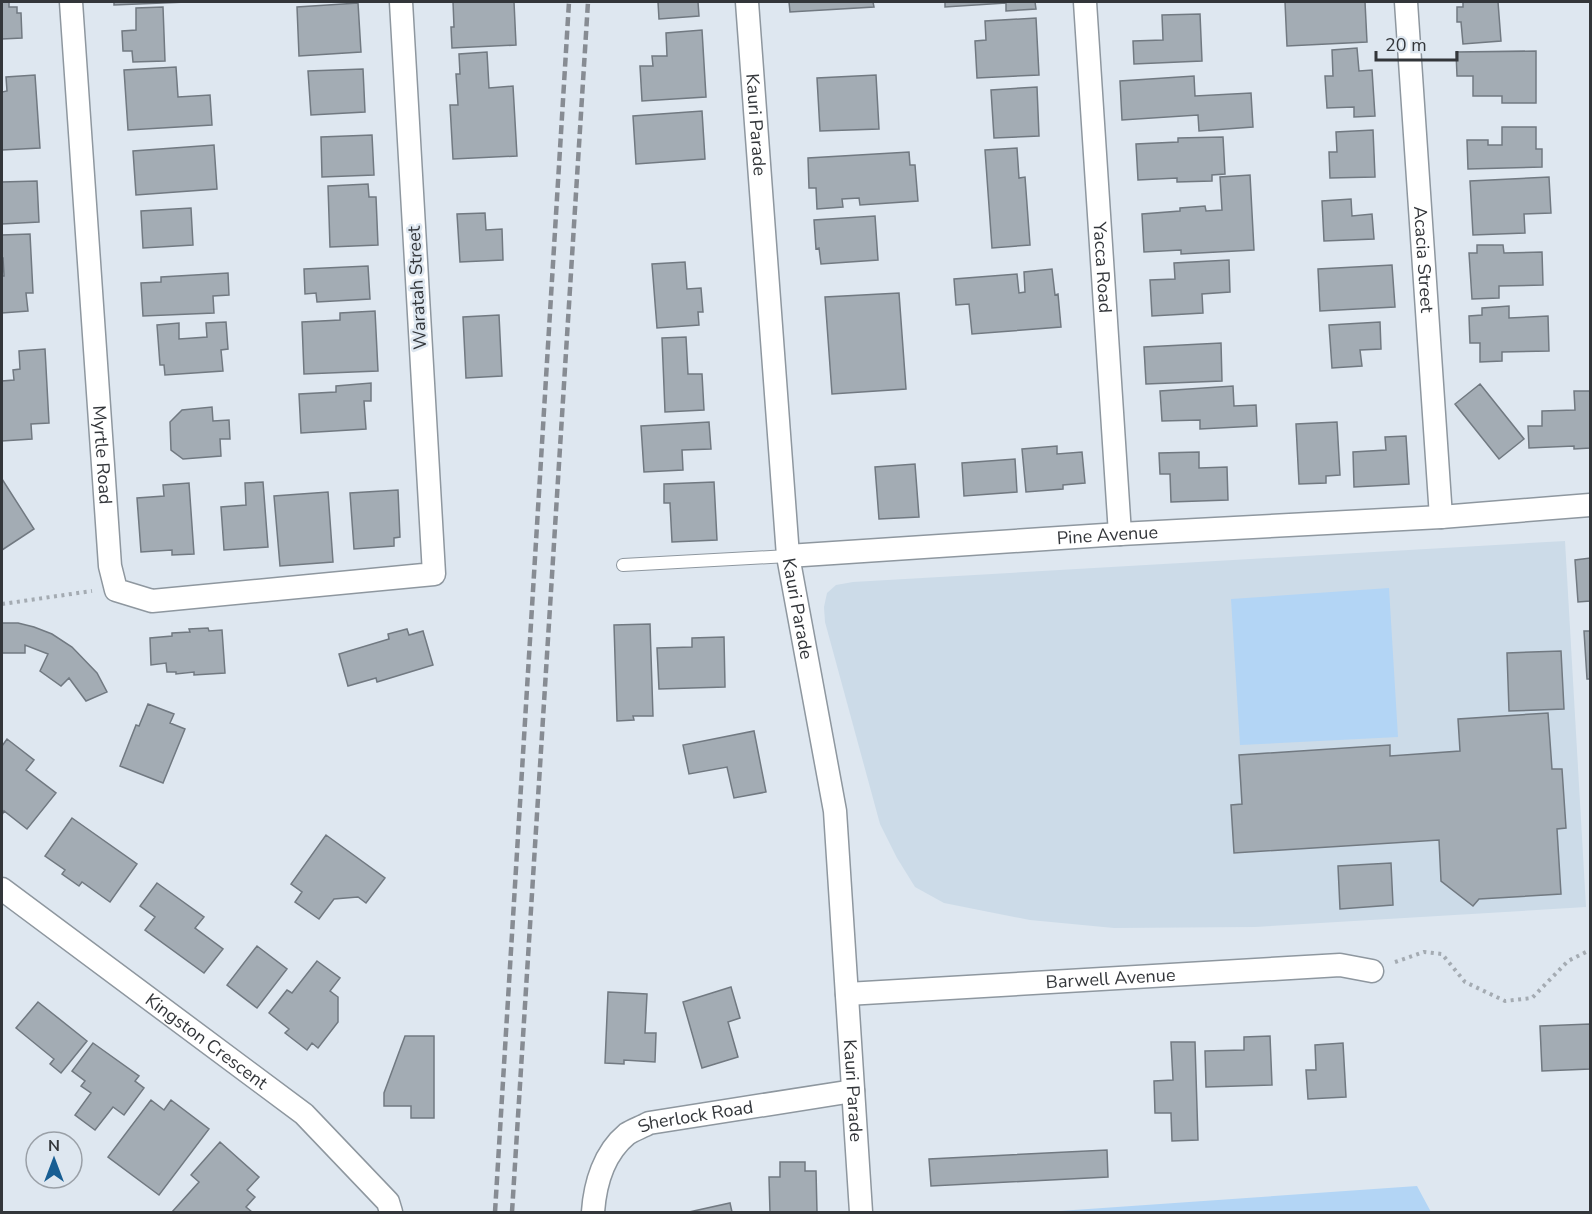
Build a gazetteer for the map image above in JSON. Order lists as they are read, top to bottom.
{
  "streets": {
    "street": [
      "Kauri Parade",
      "Acacia Street",
      "Yacca Road",
      "Waratah Street",
      "Myrtle Road",
      "Pine Avenue",
      "Barwell Avenue",
      "Kingston Crescent",
      "Sherlock Road"
    ]
  },
  "crossings": [
    ["Kauri Parade", "Pine Avenue"],
    ["Kauri Parade", "Barwell Avenue"],
    ["Kauri Parade", "Sherlock Road"],
    ["Acacia Street", "Pine Avenue"],
    ["Yacca Road", "Pine Avenue"],
    ["Waratah Street", "Myrtle Road"]
  ],
  "scale_bar": "20 m",
  "north": "top"
}
